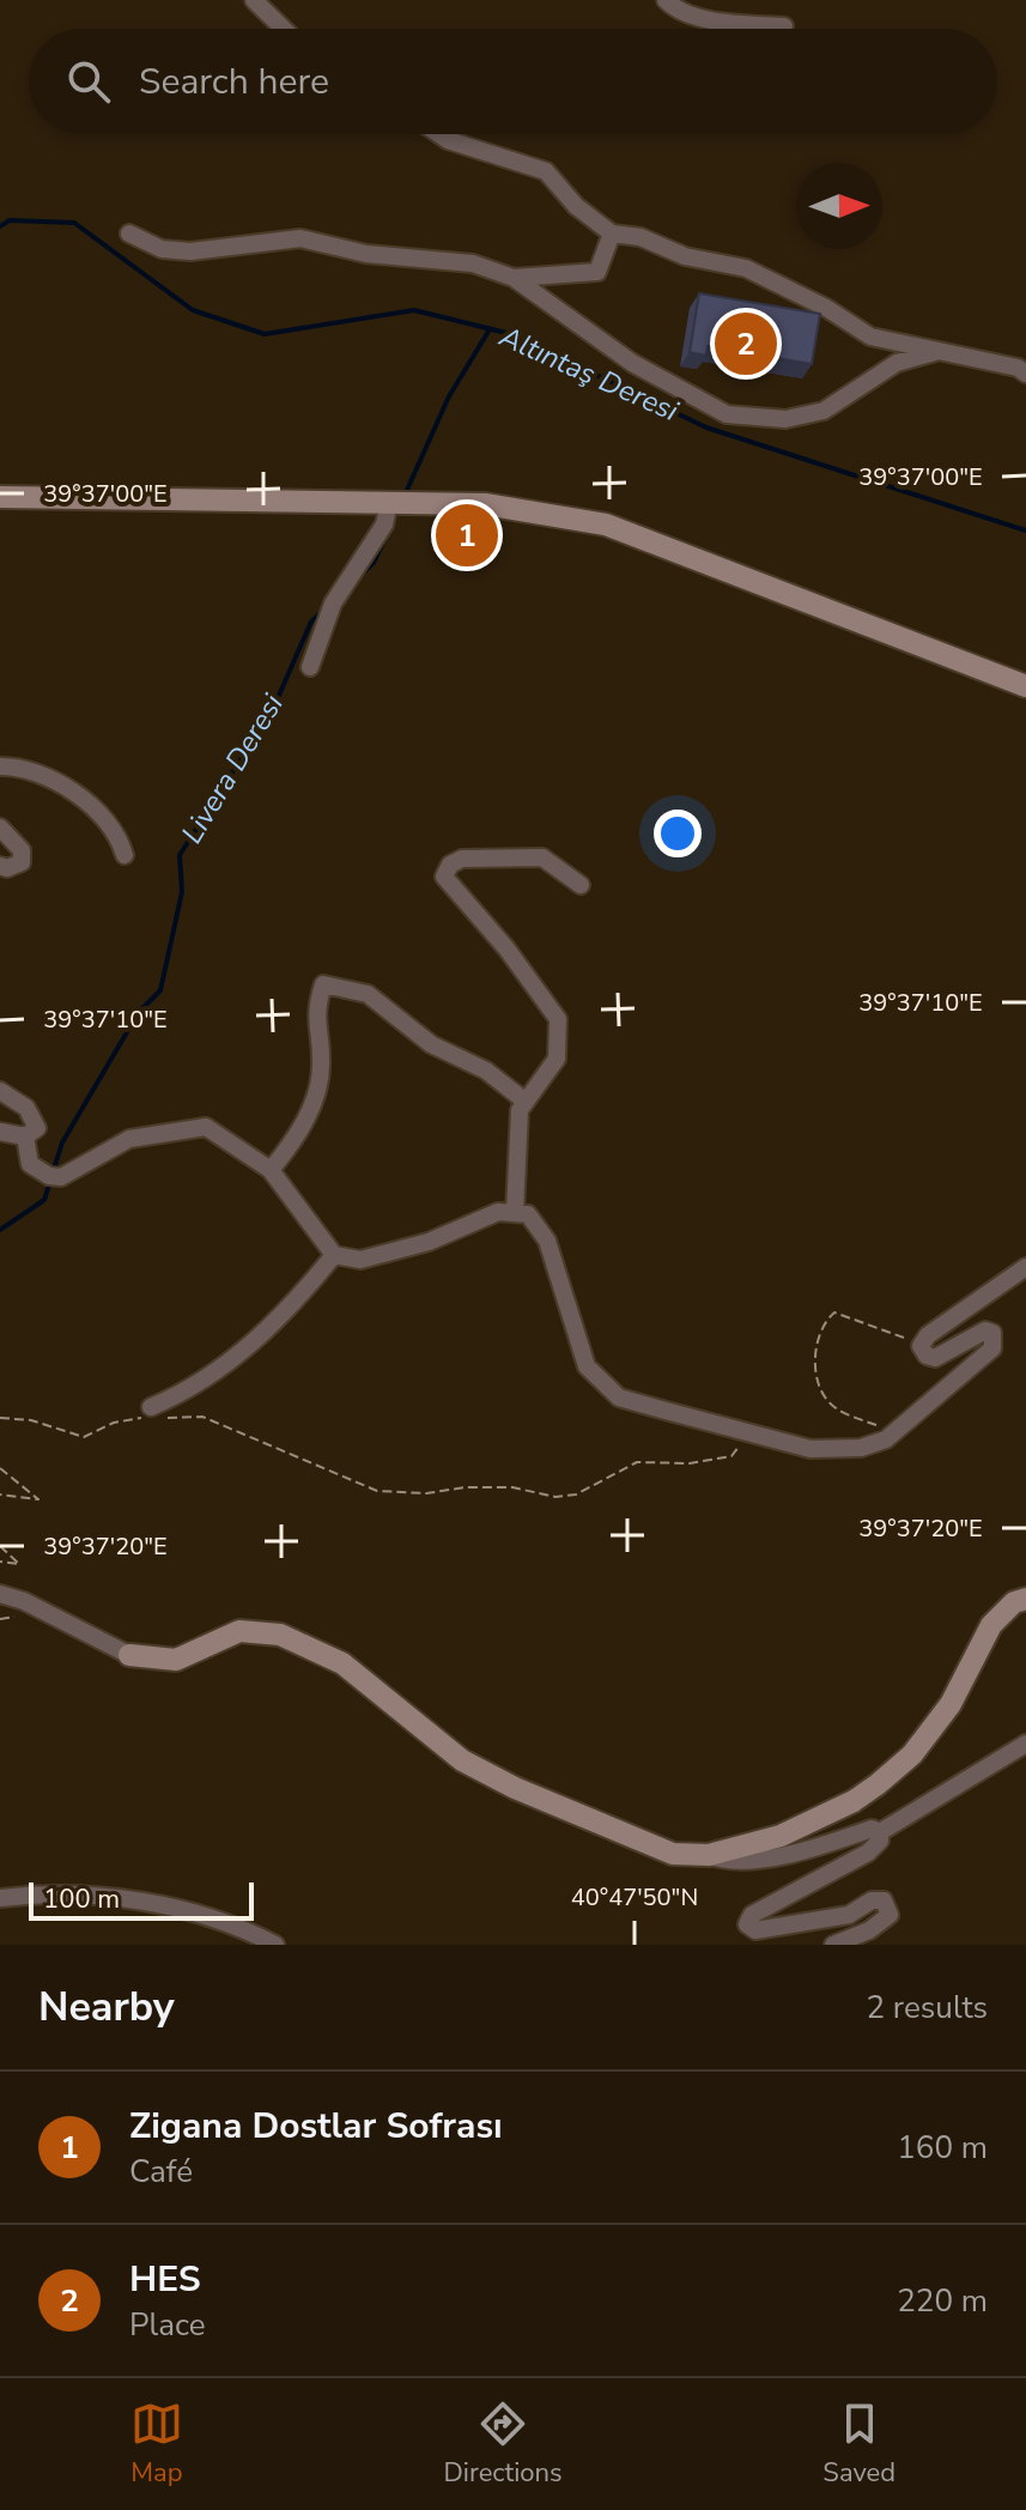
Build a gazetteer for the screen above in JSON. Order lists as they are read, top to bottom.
{
  "water": ["Altıntaş Deresi", "Livera Deresi"],
  "scale_bar": "100 m",
  "north": "right",
  "page": {
    "search": "Search here",
    "pins": ["2", "1"],
    "scale": "100 m",
    "heading": ["Nearby", "2 results"],
    "list": [
      {
        "mark": "1",
        "name": "Zigana Dostlar Sofrası",
        "note": "Café",
        "value": "160 m"
      },
      {
        "mark": "2",
        "name": "HES",
        "note": "Place",
        "value": "220 m"
      }
    ],
    "nav": ["Map", "Directions", "Saved"]
  },
  "coordinates": [
    "39°37'00\"E",
    "39°37'10\"E",
    "39°37'20\"E",
    "40°47'50\"N"
  ]
}
